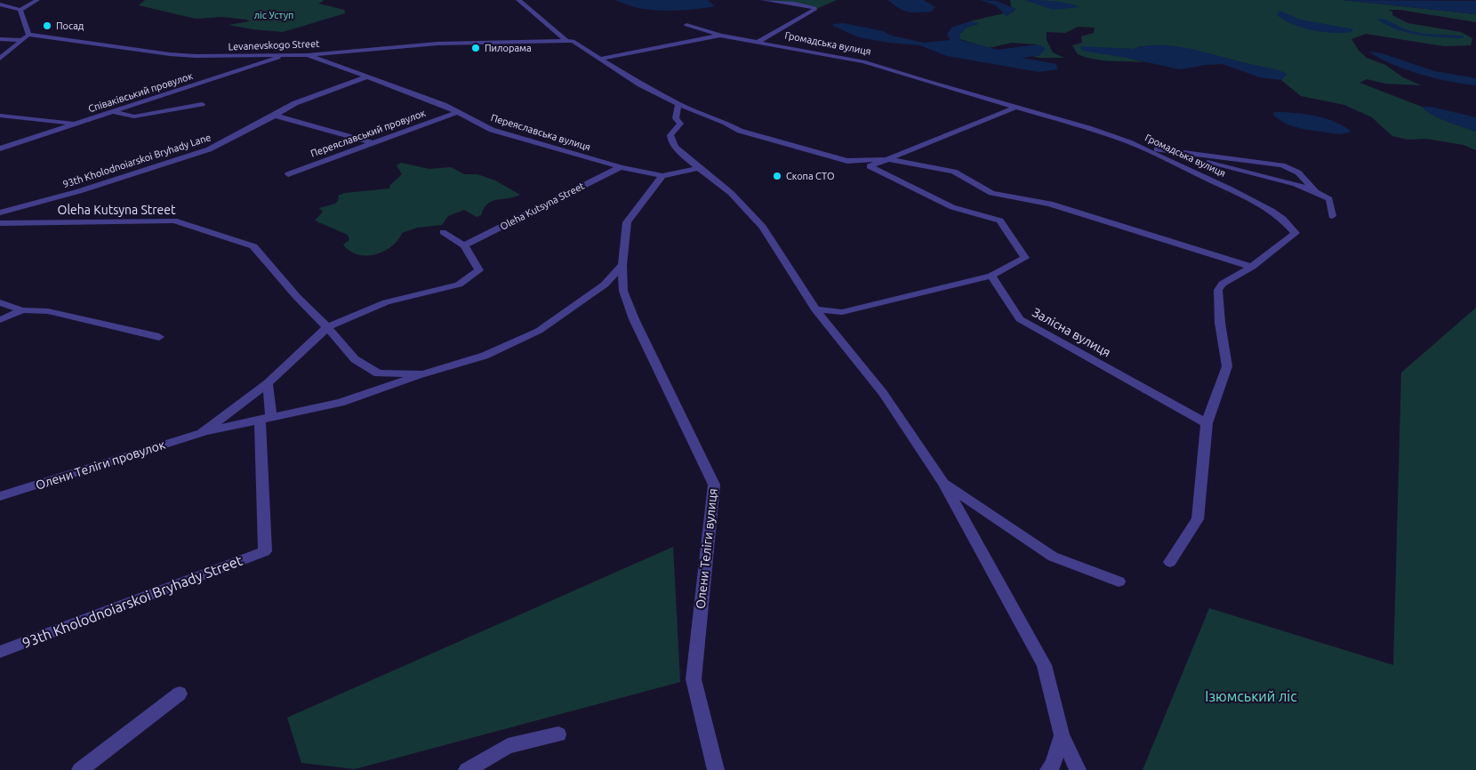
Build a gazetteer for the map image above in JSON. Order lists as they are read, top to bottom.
{
  "streets": {
    "street": [
      "Громадська вулиця",
      "Levanevskogo Street",
      "Співаківський провулок",
      "Переяславська вулиця",
      "Переяславський провулок",
      "93th Kholodnoiarskoi Bryhady Lane",
      "Oleha Kutsyna Street",
      "Залісна вулиця",
      "Олени Теліги провулок",
      "Олени Теліги вулиця",
      "93th Kholodnoiarskoi Bryhady Street"
    ]
  },
  "crossings": [
    ["Громадська вулиця", "Залісна вулиця"],
    ["Levanevskogo Street", "Співаківський провулок"],
    ["Levanevskogo Street", "Переяславська вулиця"],
    ["Переяславська вулиця", "Переяславський провулок"],
    ["Переяславська вулиця", "93th Kholodnoiarskoi Bryhady Lane"],
    ["Переяславська вулиця", "Oleha Kutsyna Street"],
    ["Переяславська вулиця", "Олени Теліги вулиця"],
    ["Oleha Kutsyna Street", "Олени Теліги провулок"],
    ["Олени Теліги провулок", "93th Kholodnoiarskoi Bryhady Street"]
  ],
  "parks": ["ліс Уступ", "Ізюмський ліс"],
  "places": ["Посад", "Пилорама", "Скопа СТО"]
}
